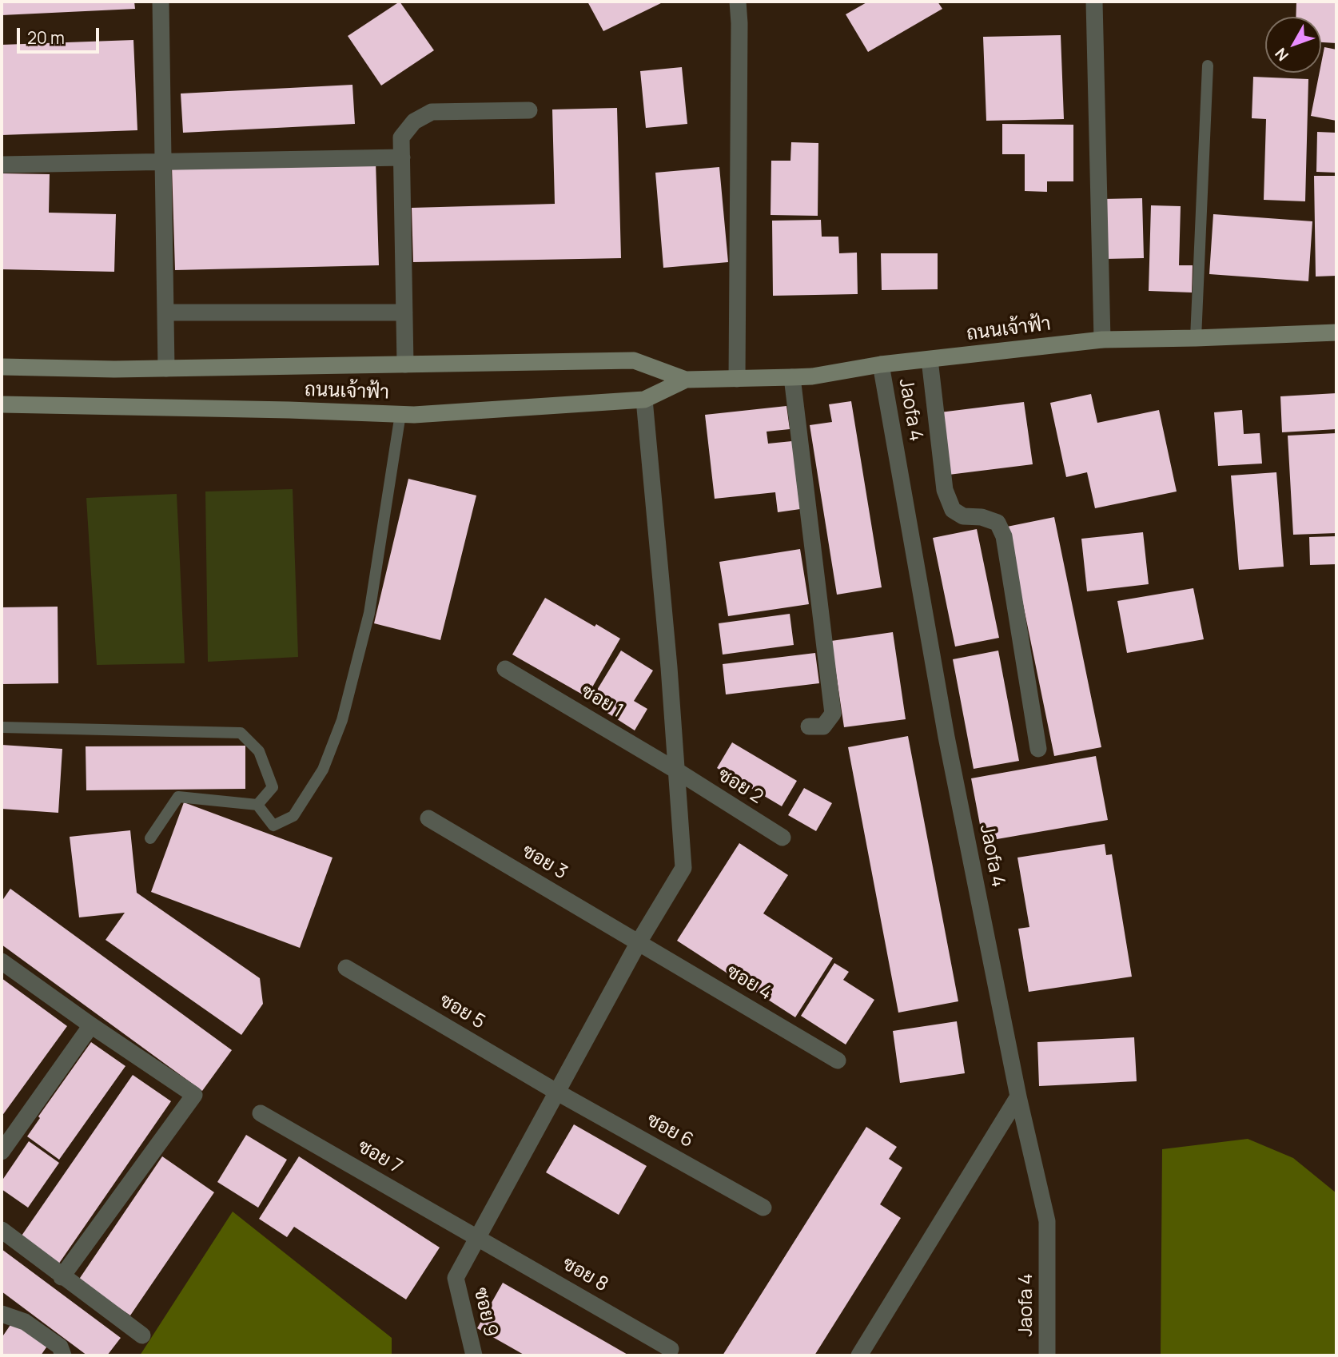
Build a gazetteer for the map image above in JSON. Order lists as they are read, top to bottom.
{
  "streets": {
    "main road": ["ถนนเจ้าฟ้า"],
    "street": [
      "Jaofa 4",
      "ซอย 1",
      "ซอย 2",
      "ซอย 3",
      "ซอย 4",
      "ซอย 5",
      "ซอย 6",
      "ซอย 7",
      "ซอย 8",
      "ซอย 9"
    ]
  },
  "crossings": [
    ["ถนนเจ้าฟ้า", "Jaofa 4"],
    ["ซอย 1", "ซอย 2"],
    ["ซอย 3", "ซอย 4"],
    ["ซอย 5", "ซอย 6"],
    ["ซอย 7", "ซอย 8"],
    ["ซอย 7", "ซอย 9"],
    ["ซอย 8", "ซอย 9"]
  ],
  "scale_bar": "20 m",
  "north": "bottom left"
}
